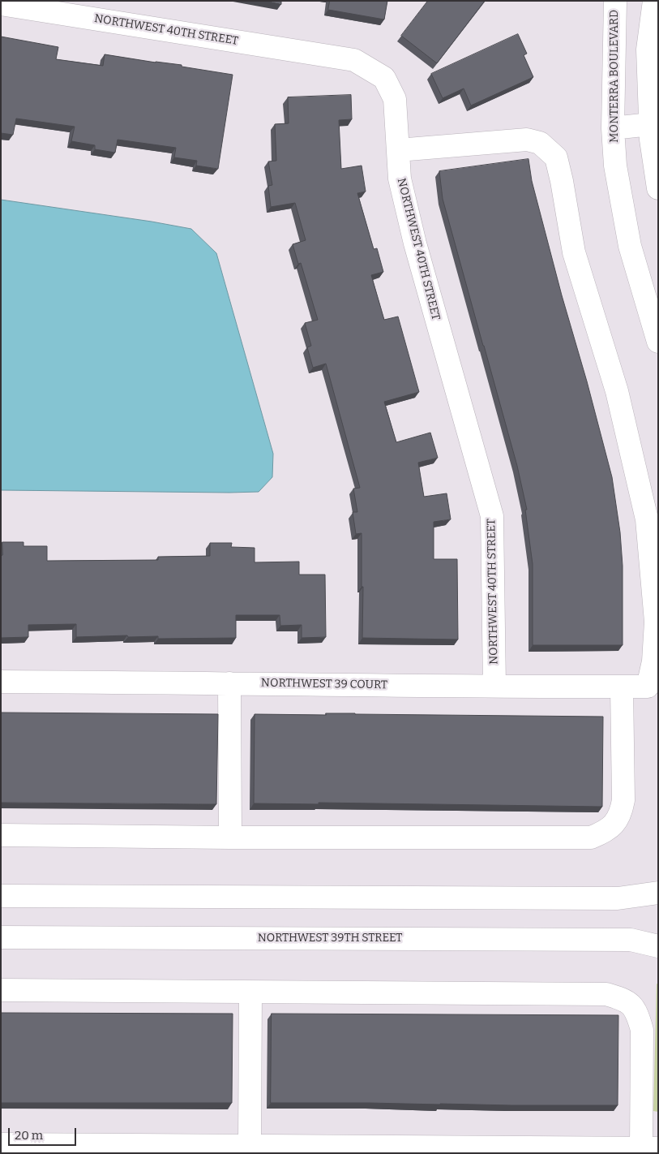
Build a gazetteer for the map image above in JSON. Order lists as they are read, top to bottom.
{
  "streets": {
    "street": [
      "NORTHWEST 40TH STREET",
      "MONTERRA BOULEVARD",
      "NORTHWEST 39 COURT",
      "NORTHWEST 39TH STREET"
    ]
  },
  "crossings": [
    ["NORTHWEST 40TH STREET", "NORTHWEST 39 COURT"]
  ],
  "scale_bar": "20 m"
}
